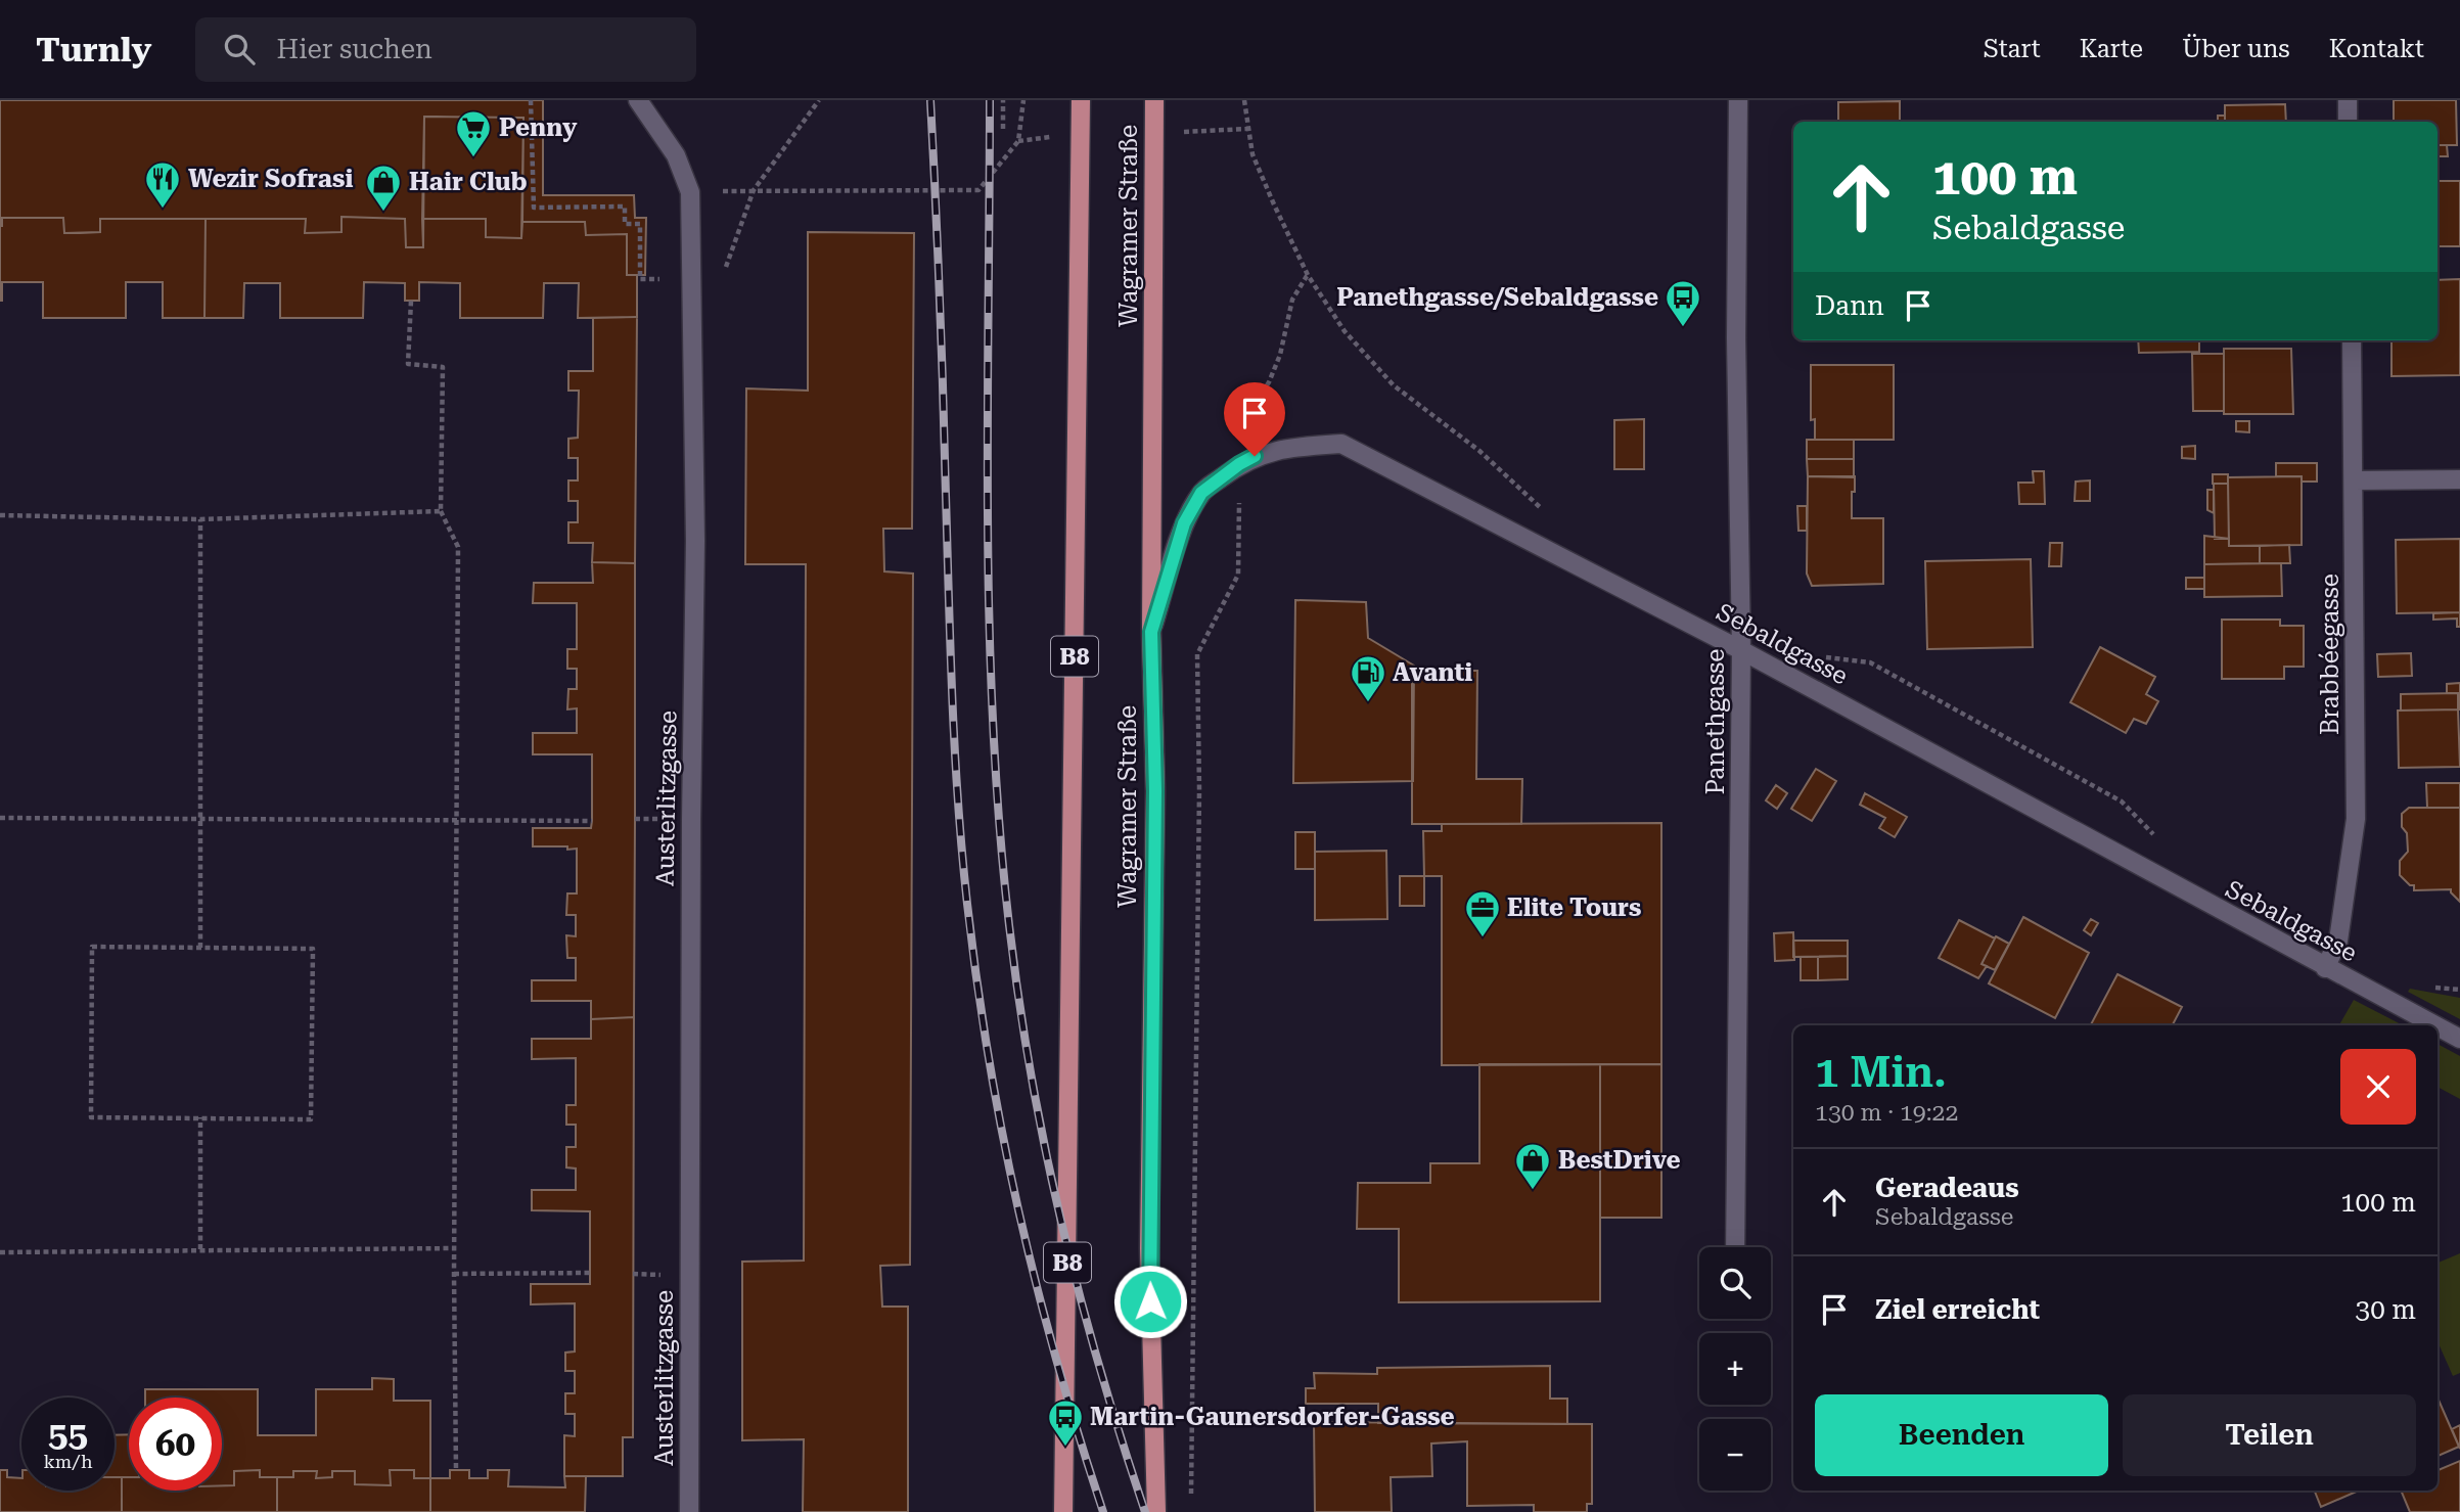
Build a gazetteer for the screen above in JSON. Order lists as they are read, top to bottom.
{
  "streets": {
    "main road": ["Wagramer Straße", "B8"],
    "street": [
      "Sebaldgasse",
      "Brabbéegasse",
      "Panethgasse",
      "Austerlitzgasse"
    ]
  },
  "crossings": [
    ["Wagramer Straße", "Sebaldgasse"],
    ["Sebaldgasse", "Brabbéegasse"],
    ["Sebaldgasse", "Panethgasse"]
  ],
  "places": {
    "supermarket": ["Penny"],
    "restaurant": ["Wezir Sofrasi"],
    "shop": ["Hair Club", "BestDrive"],
    "bus stop": ["Panethgasse/Sebaldgasse", "Martin-Gaunersdorfer-Gasse"],
    "fuel station": ["Avanti"],
    "office": ["Elite Tours"]
  },
  "page": {
    "header": "Turnly",
    "search": "Hier suchen",
    "nav": [
      "Start",
      "Karte",
      "Über uns",
      "Kontakt"
    ],
    "turn": ["100 m", "Sebaldgasse"],
    "then": "Dann",
    "heading": ["1 Min.", "130 m · 19:22"],
    "list": [
      {
        "name": "Geradeaus",
        "note": "Sebaldgasse",
        "value": "100 m"
      },
      {
        "name": "Ziel erreicht",
        "value": "30 m"
      }
    ],
    "map_buttons": ["+", "−"],
    "buttons": ["Beenden", "Teilen"],
    "speed": "55 km/h",
    "limit": "60"
  }
}
